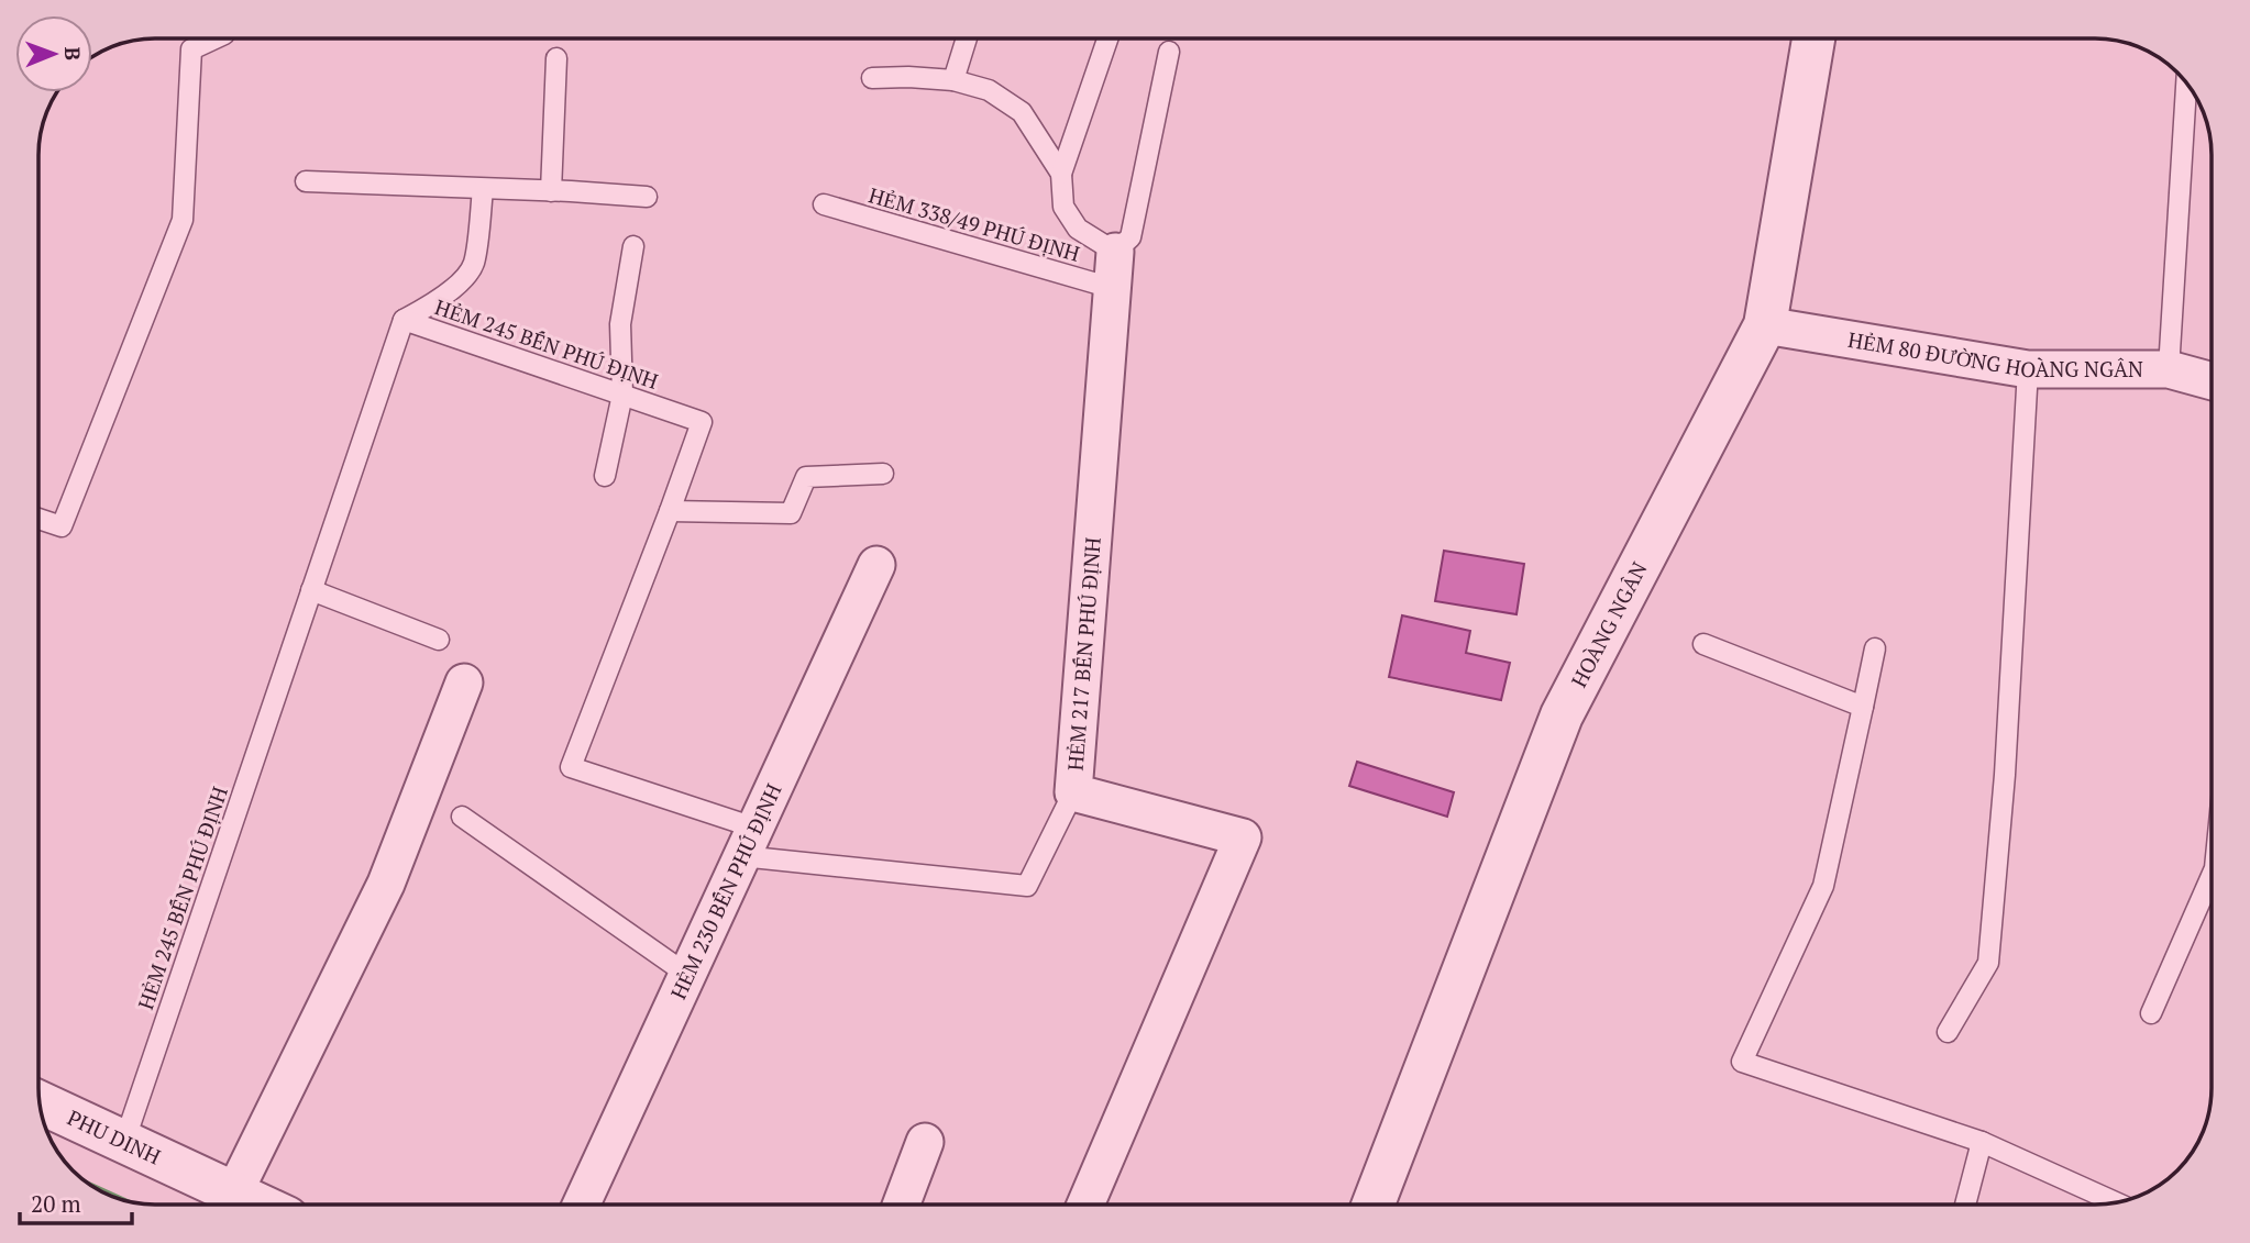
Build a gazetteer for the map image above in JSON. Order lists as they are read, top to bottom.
{
  "streets": {
    "street": [
      "HẺM 80 ĐƯỜNG HOÀNG NGÂN",
      "HOÀNG NGÂN",
      "HẺM 217 BẾN PHÚ ĐỊNH",
      "HẺM 230 BẾN PHÚ ĐỊNH",
      "PHU DINH"
    ],
    "lane": ["HẺM 338/49 PHÚ ĐỊNH", "HẺM 245 BẾN PHÚ ĐỊNH"]
  },
  "crossings": [
    ["HẺM 338/49 PHÚ ĐỊNH", "HẺM 217 BẾN PHÚ ĐỊNH"],
    ["HẺM 245 BẾN PHÚ ĐỊNH", "HẺM 230 BẾN PHÚ ĐỊNH"],
    ["HẺM 245 BẾN PHÚ ĐỊNH", "PHU DINH"],
    ["HẺM 80 ĐƯỜNG HOÀNG NGÂN", "HOÀNG NGÂN"]
  ],
  "scale_bar": "20 m",
  "north": "right"
}
